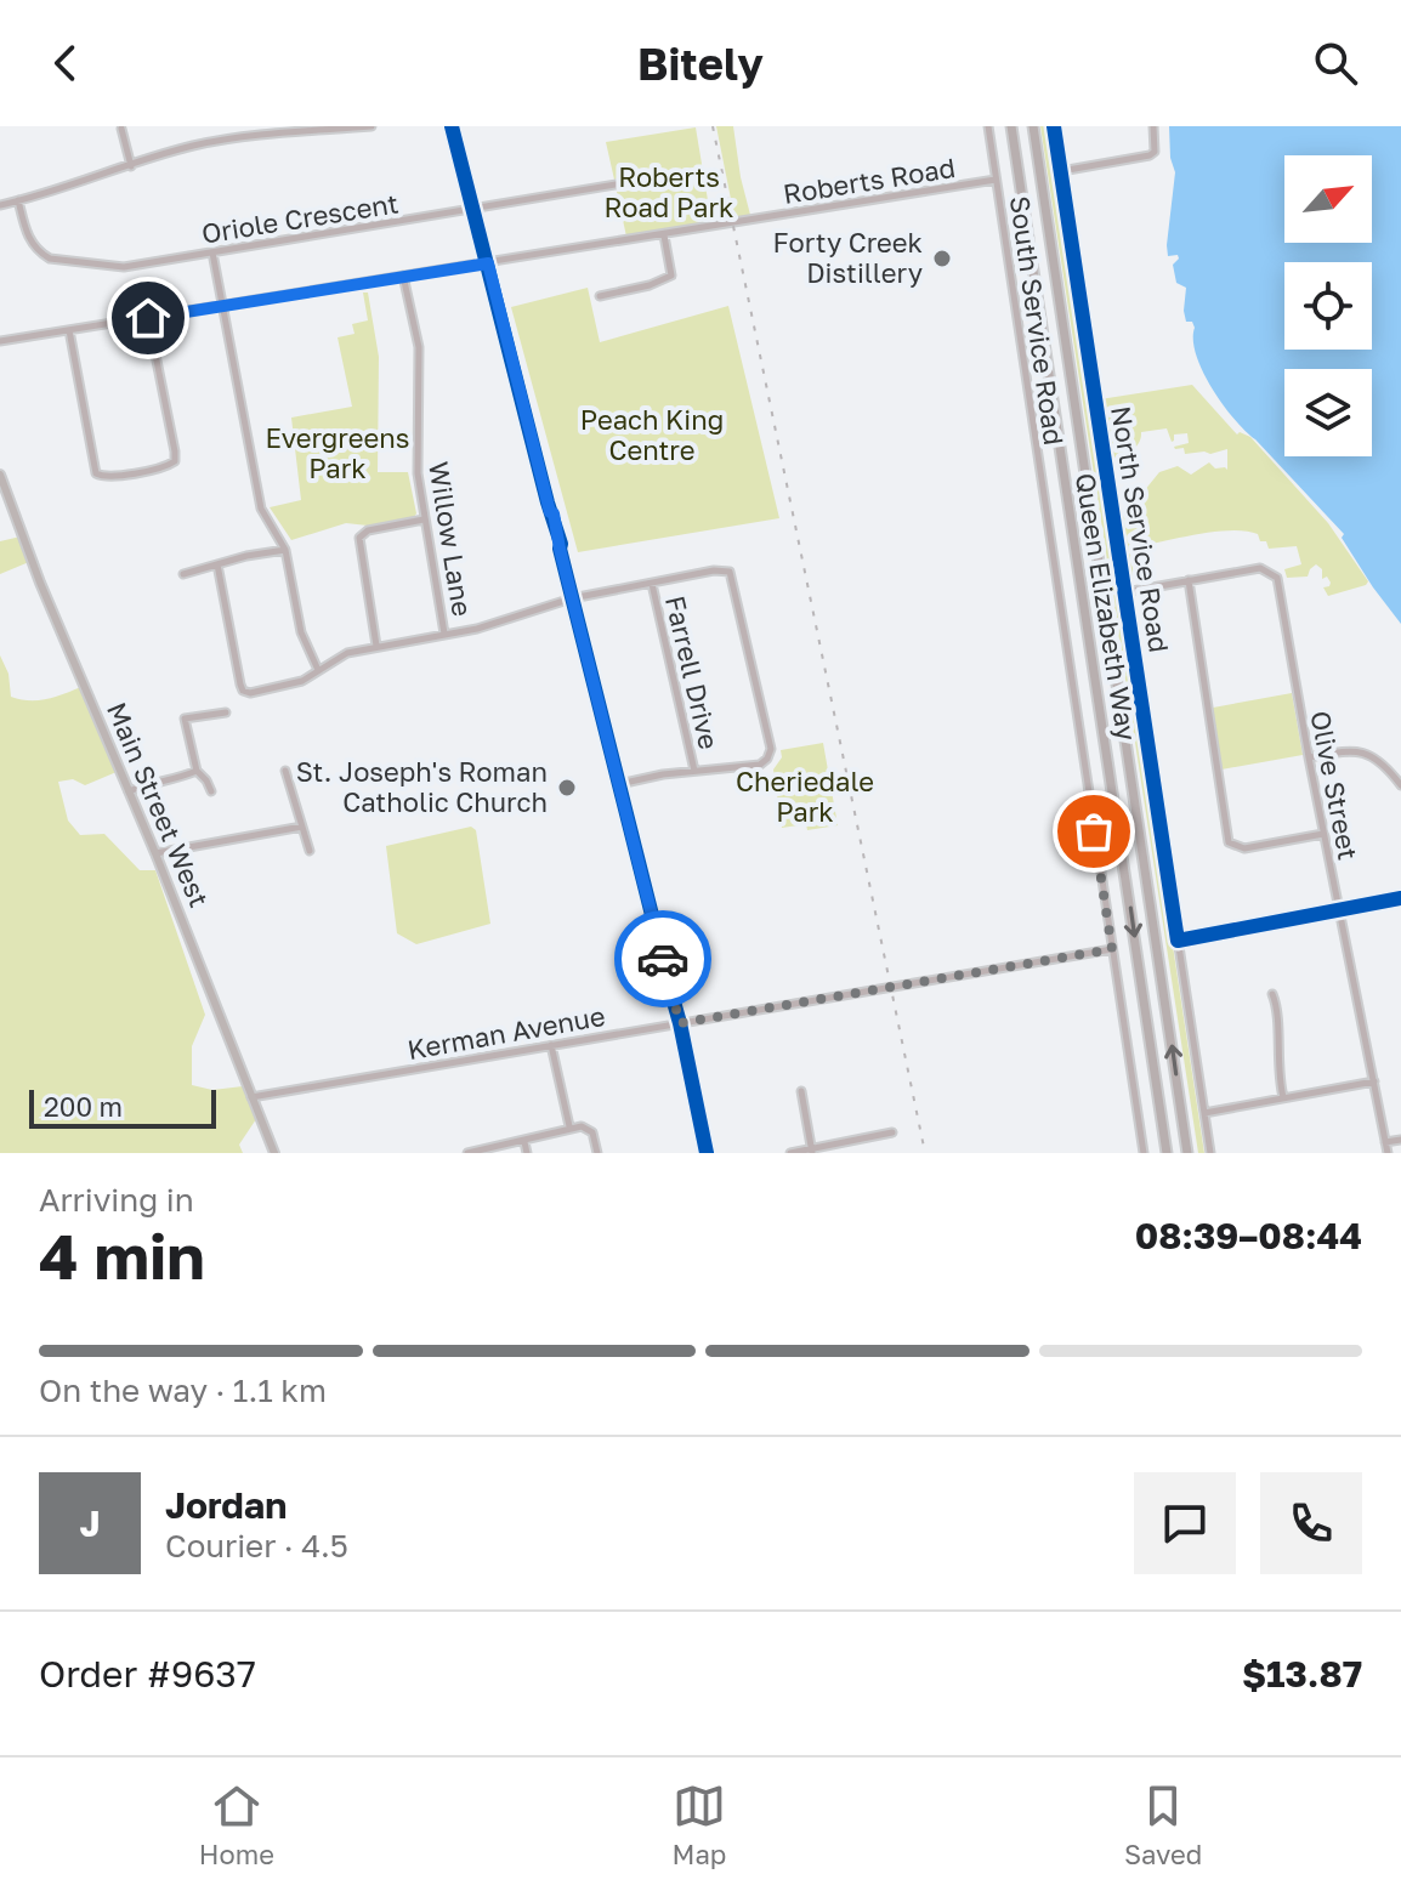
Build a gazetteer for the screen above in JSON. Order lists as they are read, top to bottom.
{
  "streets": {
    "highway": ["Queen Elizabeth Way"],
    "main road": ["Main Street West"],
    "street": [
      "Roberts Road",
      "Oriole Crescent",
      "South Service Road",
      "North Service Road",
      "Willow Lane",
      "Farrell Drive",
      "Olive Street",
      "Kerman Avenue"
    ]
  },
  "crossings": [
    ["Roberts Road", "South Service Road"],
    ["Roberts Road", "Willow Lane"],
    ["South Service Road", "Kerman Avenue"],
    ["North Service Road", "Olive Street"],
    ["Main Street West", "Kerman Avenue"]
  ],
  "parks": [
    "Roberts Road Park",
    "Peach King Centre",
    "Evergreens Park",
    "Cheriedale Park"
  ],
  "places": ["Forty Creek Distillery", "St. Joseph's Roman Catholic Church"],
  "scale_bar": "200 m",
  "north": "top right",
  "page": {
    "header": "Bitely",
    "scale": "200 m",
    "heading": ["4 min", "Arriving in", "08:39–08:44"],
    "panel": [
      "Jordan",
      "Courier · 4.5",
      "Order #9637",
      "$13.87"
    ],
    "bar": "On the way · 1.1 km",
    "round": "J",
    "tabs": ["Home", "Map", "Saved"]
  }
}
